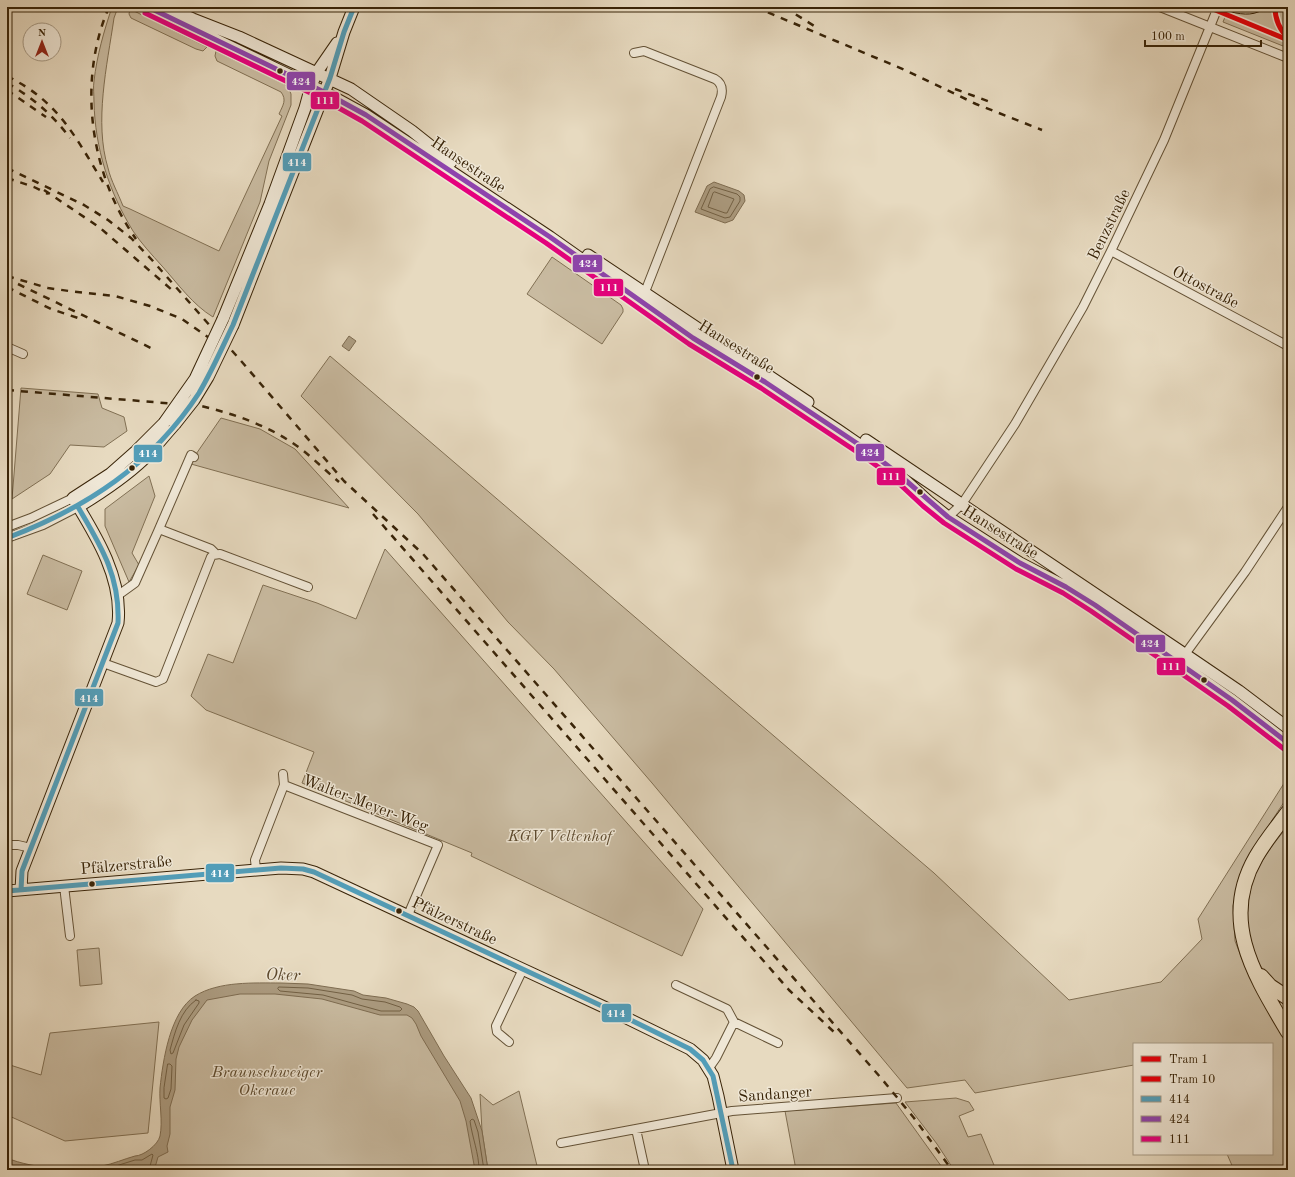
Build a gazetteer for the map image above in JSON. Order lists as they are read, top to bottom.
{
  "streets": {
    "main road": ["Hansestraße", "Pfälzerstraße"],
    "street": [
      "Benzstraße",
      "Ottostraße",
      "Walter-Meyer-Weg",
      "Sandanger"
    ]
  },
  "crossings": [
    ["Hansestraße", "Benzstraße"],
    ["Benzstraße", "Ottostraße"],
    ["Walter-Meyer-Weg", "Pfälzerstraße"],
    ["Pfälzerstraße", "Sandanger"]
  ],
  "water": ["Oker"],
  "parks": ["KGV Veltenhof", "Braunschweiger Okeraue"],
  "lines": [
    "tram line 1",
    "tram line 10",
    "transit line 414",
    "transit line 424",
    "transit line 111"
  ],
  "legend": [
    "Tram 1",
    "Tram 10",
    "414",
    "424",
    "111"
  ],
  "scale_bar": "100 m",
  "north": "top"
}
